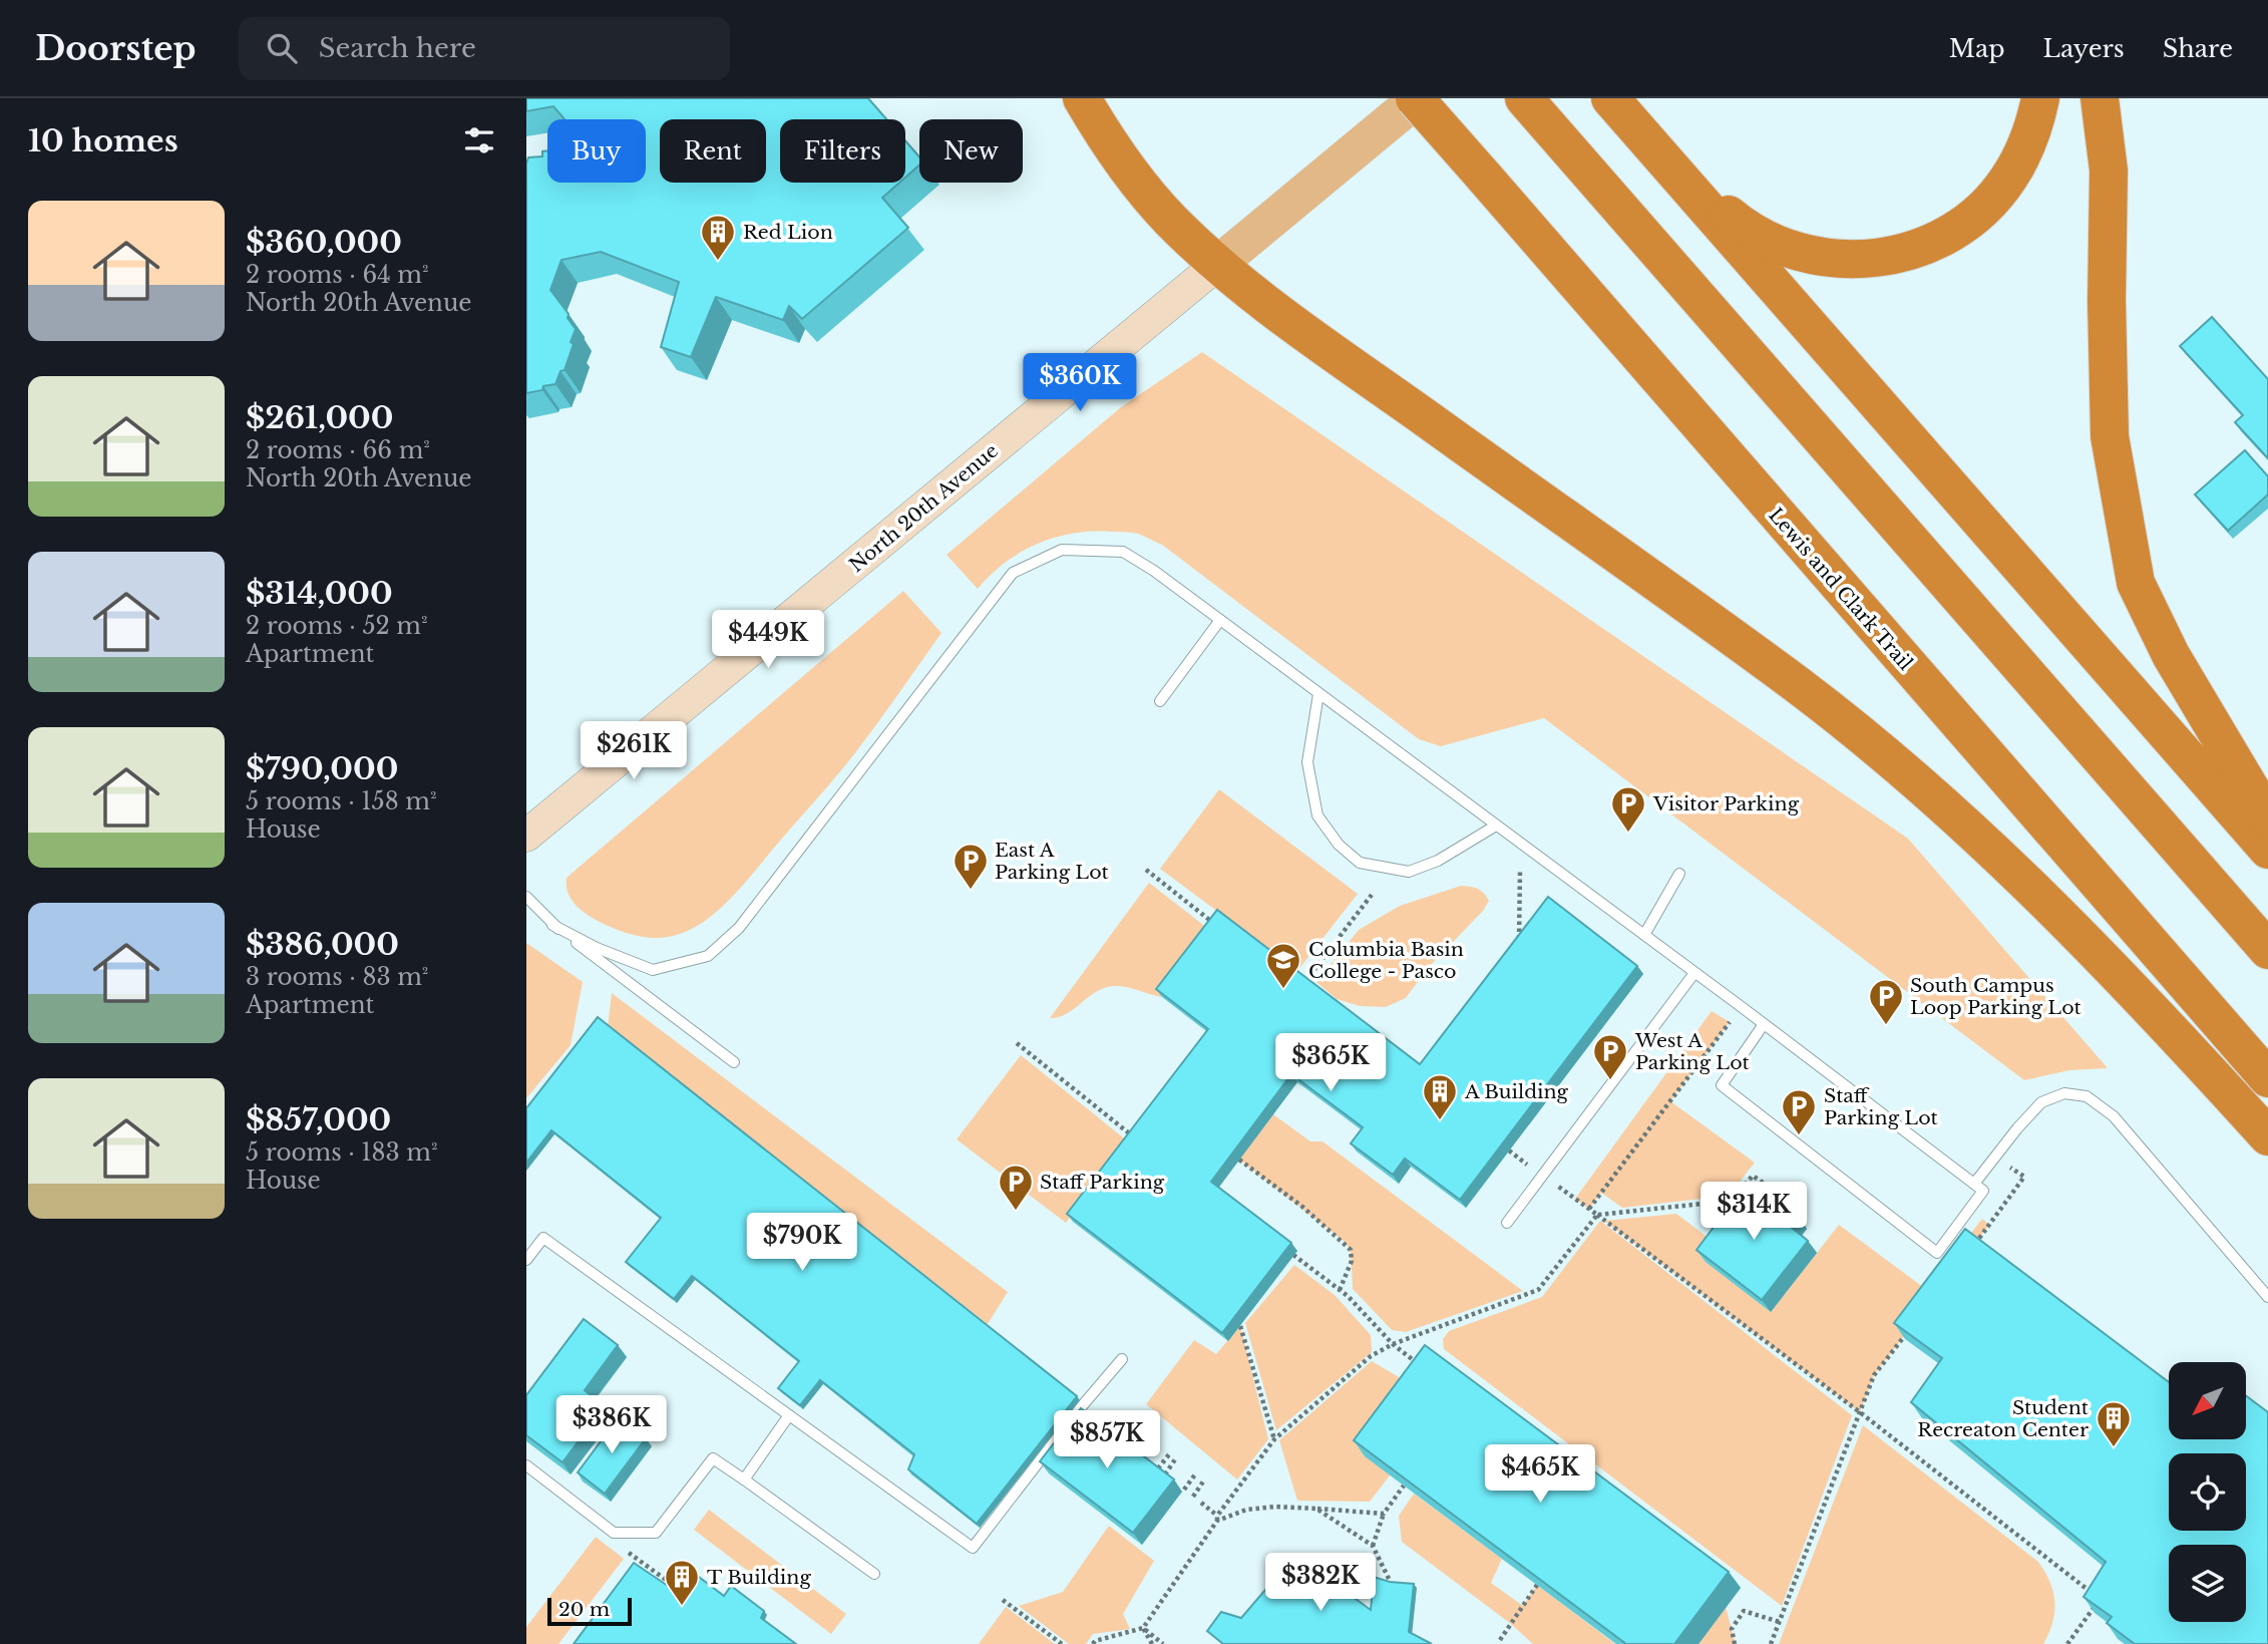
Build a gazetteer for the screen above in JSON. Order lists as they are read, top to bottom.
{
  "streets": {
    "highway": ["Lewis and Clark Trail"],
    "main road": ["North 20th Avenue"]
  },
  "crossings": [
    ["North 20th Avenue", "Lewis and Clark Trail"]
  ],
  "places": {
    "building": [
      "Red Lion",
      "A Building",
      "Student Recreaton Center",
      "T Building"
    ],
    "parking": [
      "Visitor Parking",
      "East A Parking Lot",
      "South Campus Loop Parking Lot",
      "West A Parking Lot",
      "Staff Parking Lot",
      "Staff Parking"
    ],
    "school or university": ["Columbia Basin College - Pasco"]
  },
  "scale_bar": "20 m",
  "north": "bottom left",
  "page": {
    "header": "Doorstep",
    "search": "Search here",
    "nav": ["Map", "Layers", "Share"],
    "heading": "10 homes",
    "chip": [
      "Buy",
      "Rent",
      "Filters",
      "New"
    ],
    "list": [
      {
        "name": "$360,000",
        "note": "2 rooms · 64 m² · North 20th Avenue"
      },
      {
        "name": "$261,000",
        "note": "2 rooms · 66 m² · North 20th Avenue"
      },
      {
        "name": "$314,000",
        "note": "2 rooms · 52 m² · Apartment"
      },
      {
        "name": "$790,000",
        "note": "5 rooms · 158 m² · House"
      },
      {
        "name": "$386,000",
        "note": "3 rooms · 83 m² · Apartment"
      },
      {
        "name": "$857,000",
        "note": "5 rooms · 183 m² · House"
      }
    ],
    "price": [
      "$360K",
      "$449K",
      "$261K",
      "$365K",
      "$314K",
      "$790K",
      "$386K",
      "$857K",
      "$465K",
      "$382K"
    ],
    "scale": "20 m"
  }
}
